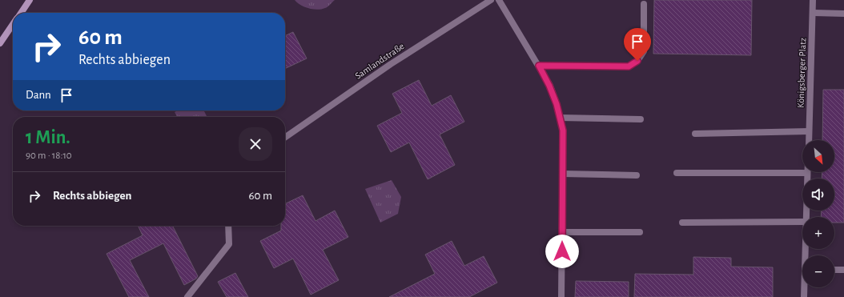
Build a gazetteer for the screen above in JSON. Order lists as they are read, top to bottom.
{
  "streets": {
    "street": ["Samlandstraße", "Königsberger Platz"]
  },
  "north": "bottom right",
  "page": {
    "turn": ["60 m", "Rechts abbiegen"],
    "then": "Dann",
    "heading": ["1 Min.", "90 m · 18:10"],
    "map_buttons": ["+", "−"],
    "list": [
      {
        "name": "Rechts abbiegen",
        "value": "60 m"
      }
    ]
  }
}
